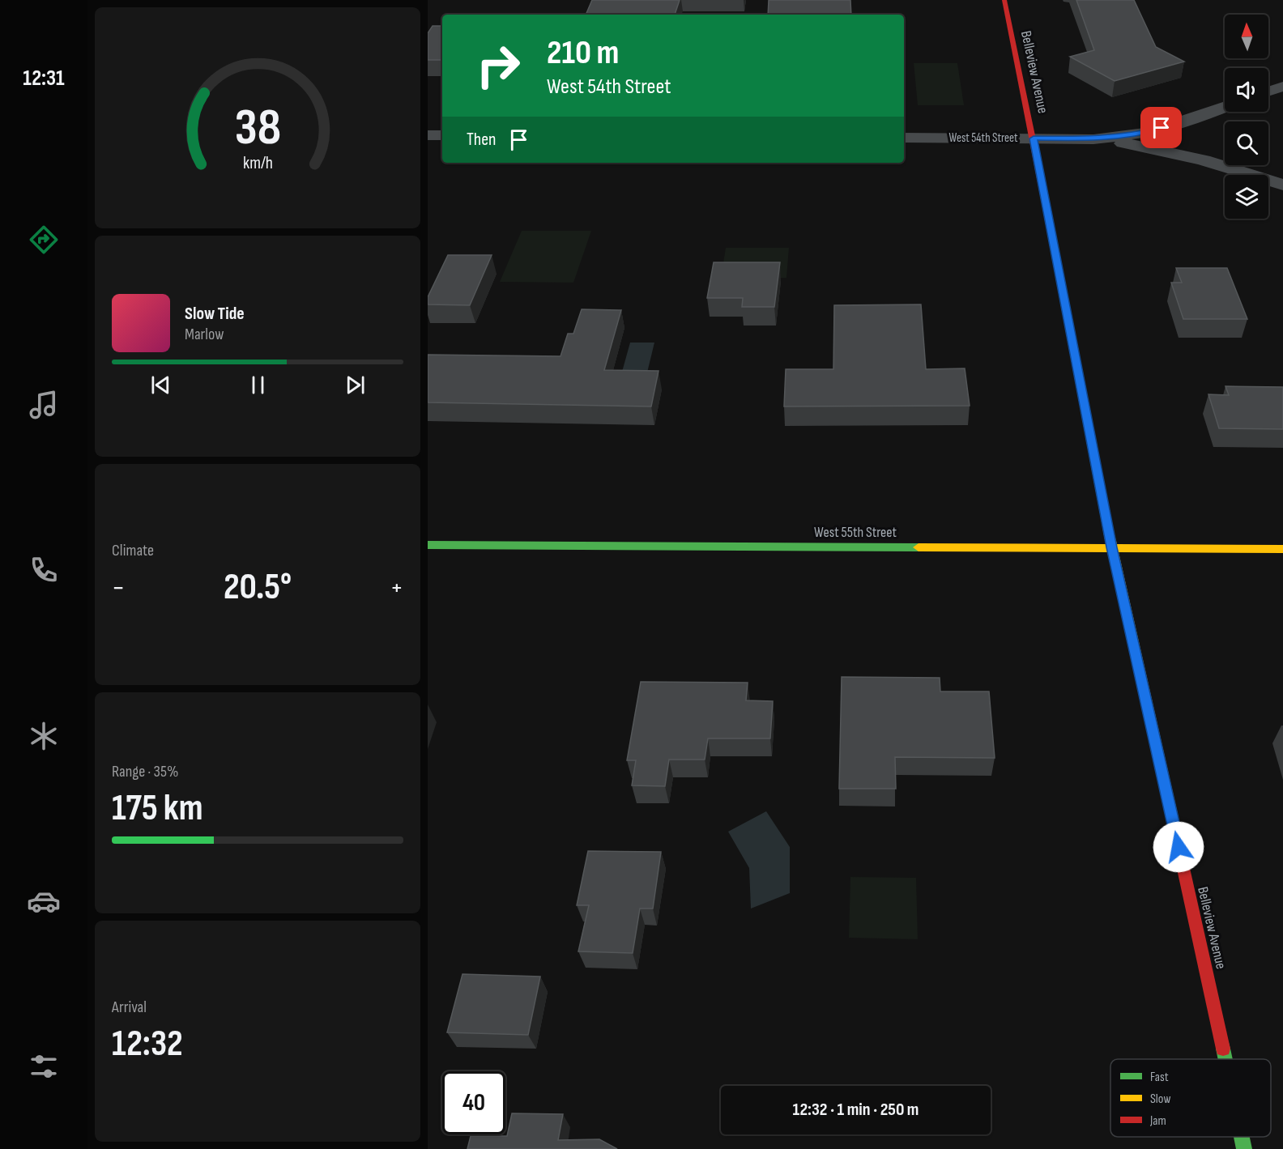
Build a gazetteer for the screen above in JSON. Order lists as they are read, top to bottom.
{
  "streets": {
    "street": ["Belleview Avenue", "West 54th Street", "West 55th Street"]
  },
  "crossings": [
    ["Belleview Avenue", "West 54th Street"],
    ["Belleview Avenue", "West 55th Street"]
  ],
  "legend": ["Fast", "Slow", "Jam"],
  "north": "top",
  "page": {
    "tabs": "12:31",
    "turn": ["210 m", "West 54th Street"],
    "then": "Then",
    "song": ["Slow Tide", "Marlow"],
    "tile": [
      "Climate",
      ["Range · 35%", "175 km"],
      ["Arrival", "12:32"]
    ],
    "heat": ["−", "20.5°", "+"],
    "limit": "40",
    "trip": "12:32 · 1 min · 250 m",
    "gauge": ["38", "km/h"]
  }
}
